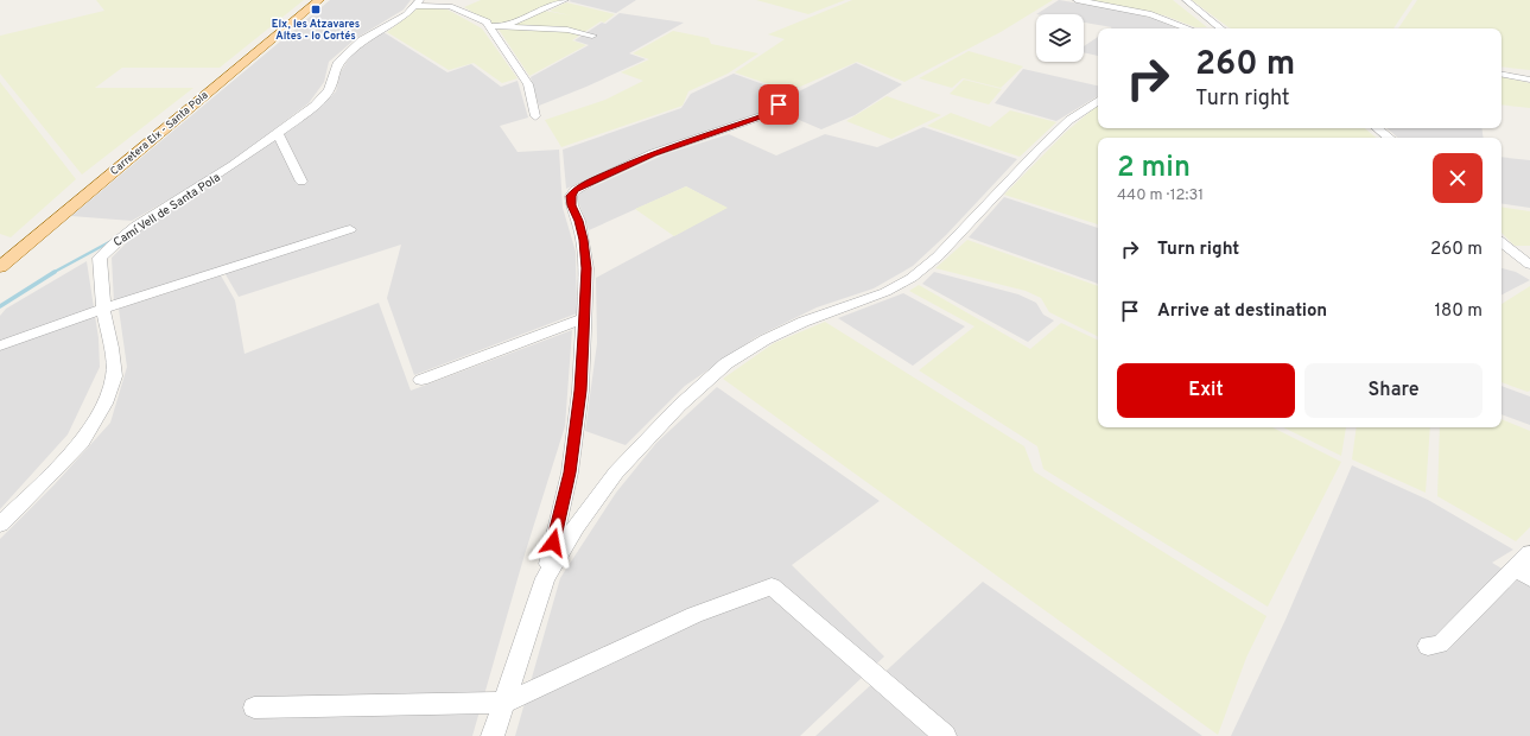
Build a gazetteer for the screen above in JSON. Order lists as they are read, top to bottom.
{
  "streets": {
    "main road": ["Carretera Elx - Santa Pola"],
    "street": ["Camí Vell de Santa Pola"]
  },
  "places": {
    "transit": ["Elx, les Atzavares Altes - lo Cortés"]
  },
  "page": {
    "turn": ["260 m", "Turn right"],
    "heading": ["2 min", "440 m · 12:31"],
    "list": [
      {
        "name": "Turn right",
        "value": "260 m"
      },
      {
        "name": "Arrive at destination",
        "value": "180 m"
      }
    ],
    "buttons": ["Exit", "Share"]
  }
}
